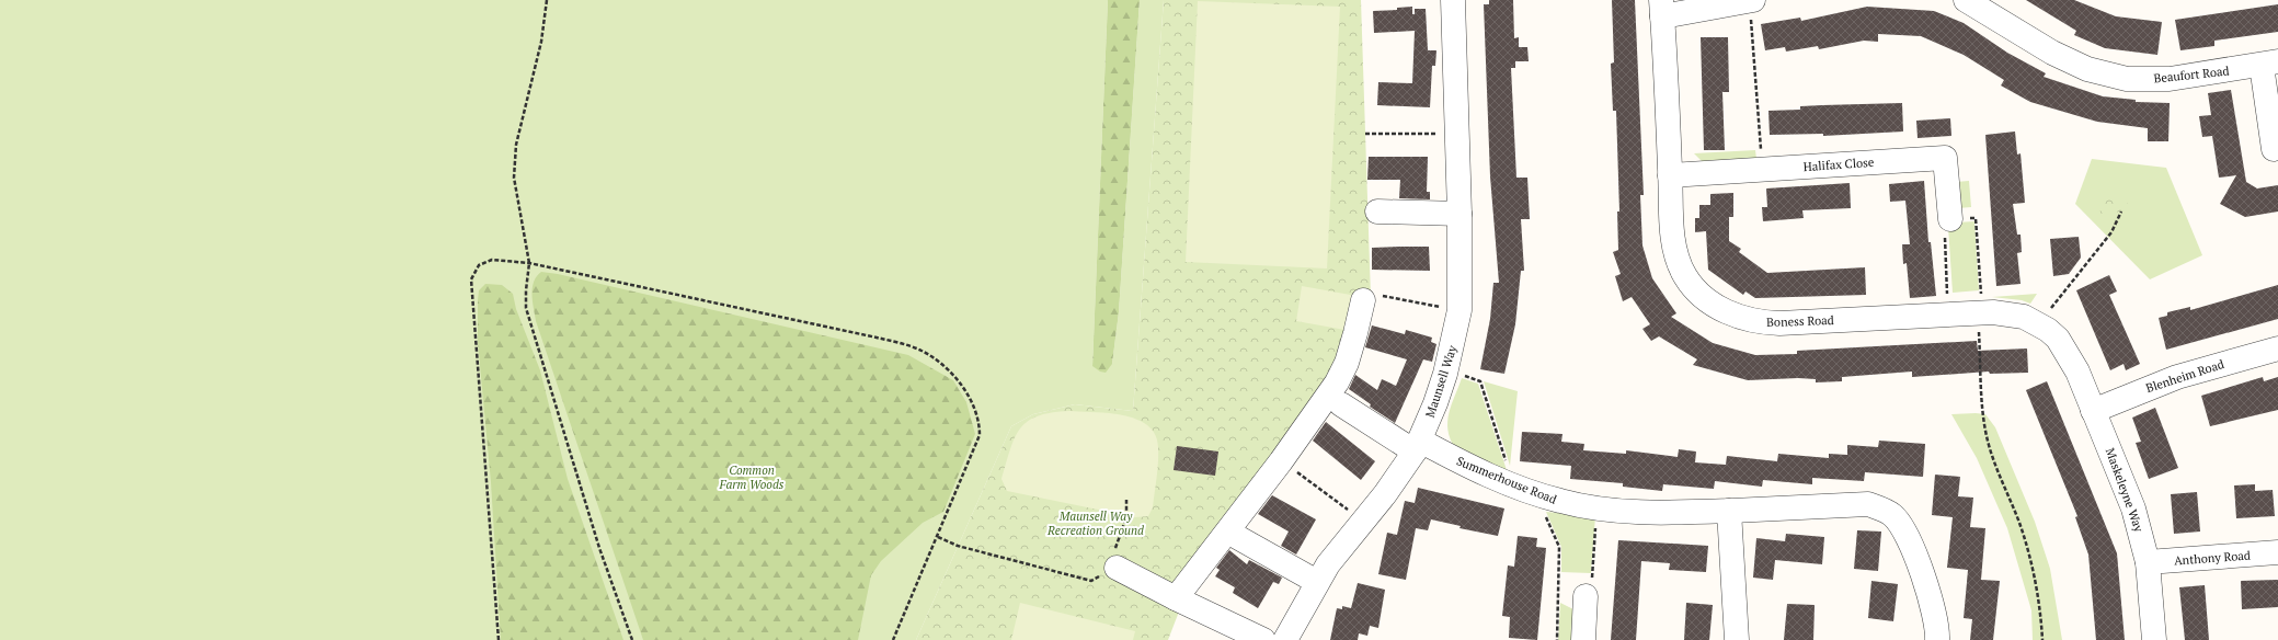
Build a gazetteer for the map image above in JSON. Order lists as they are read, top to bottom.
{
  "streets": {
    "street": [
      "Beaufort Road",
      "Halifax Close",
      "Boness Road",
      "Blenheim Road",
      "Maunsell Way",
      "Summerhouse Road",
      "Maskeleyne Way",
      "Anthony Road"
    ]
  },
  "crossings": [
    ["Halifax Close", "Boness Road"],
    ["Boness Road", "Maskeleyne Way"],
    ["Blenheim Road", "Maskeleyne Way"],
    ["Maunsell Way", "Summerhouse Road"],
    ["Maskeleyne Way", "Anthony Road"]
  ],
  "parks": ["Common Farm Woods", "Maunsell Way Recreation Ground"]
}
